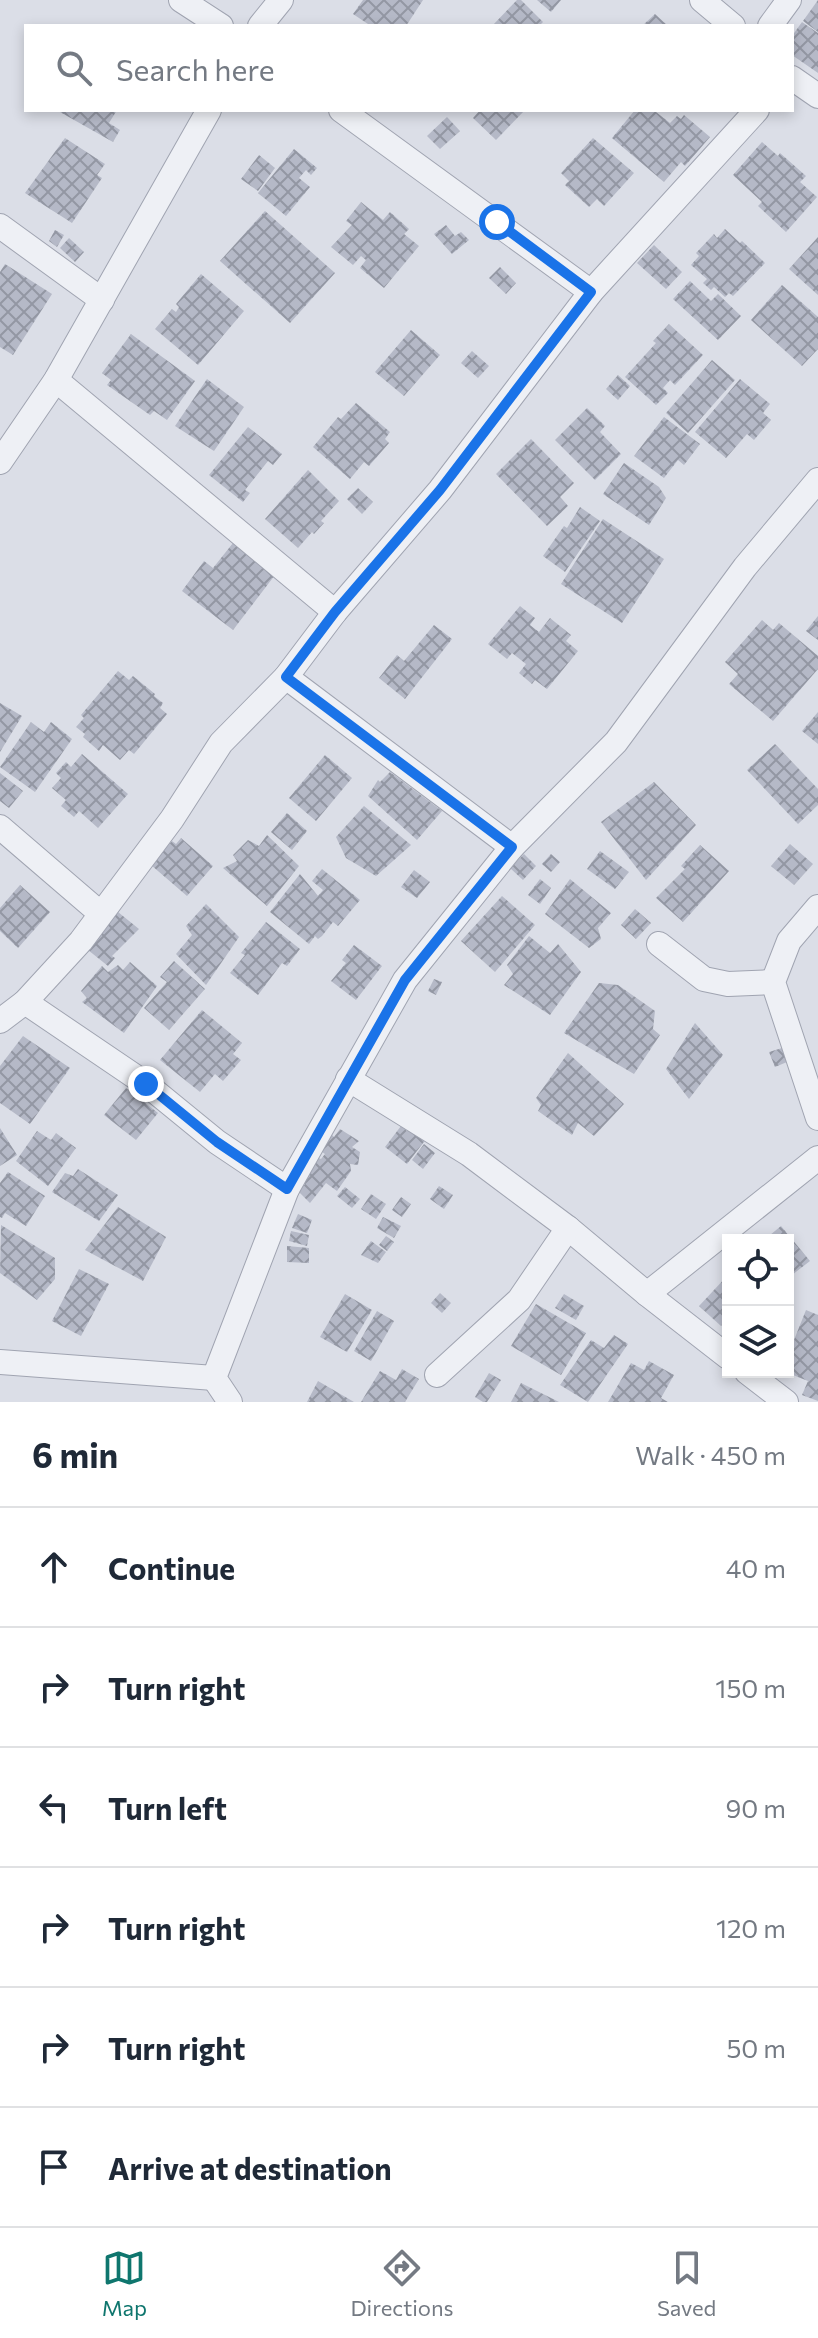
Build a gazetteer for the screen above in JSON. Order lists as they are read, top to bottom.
{
  "page": {
    "search": "Search here",
    "heading": ["6 min", "Walk · 450 m"],
    "list": [
      ["Continue", "40 m"],
      ["Turn right", "150 m"],
      ["Turn left", "90 m"],
      ["Turn right", "120 m"],
      ["Turn right", "50 m"],
      "Arrive at destination"
    ],
    "nav": ["Map", "Directions", "Saved"]
  }
}
